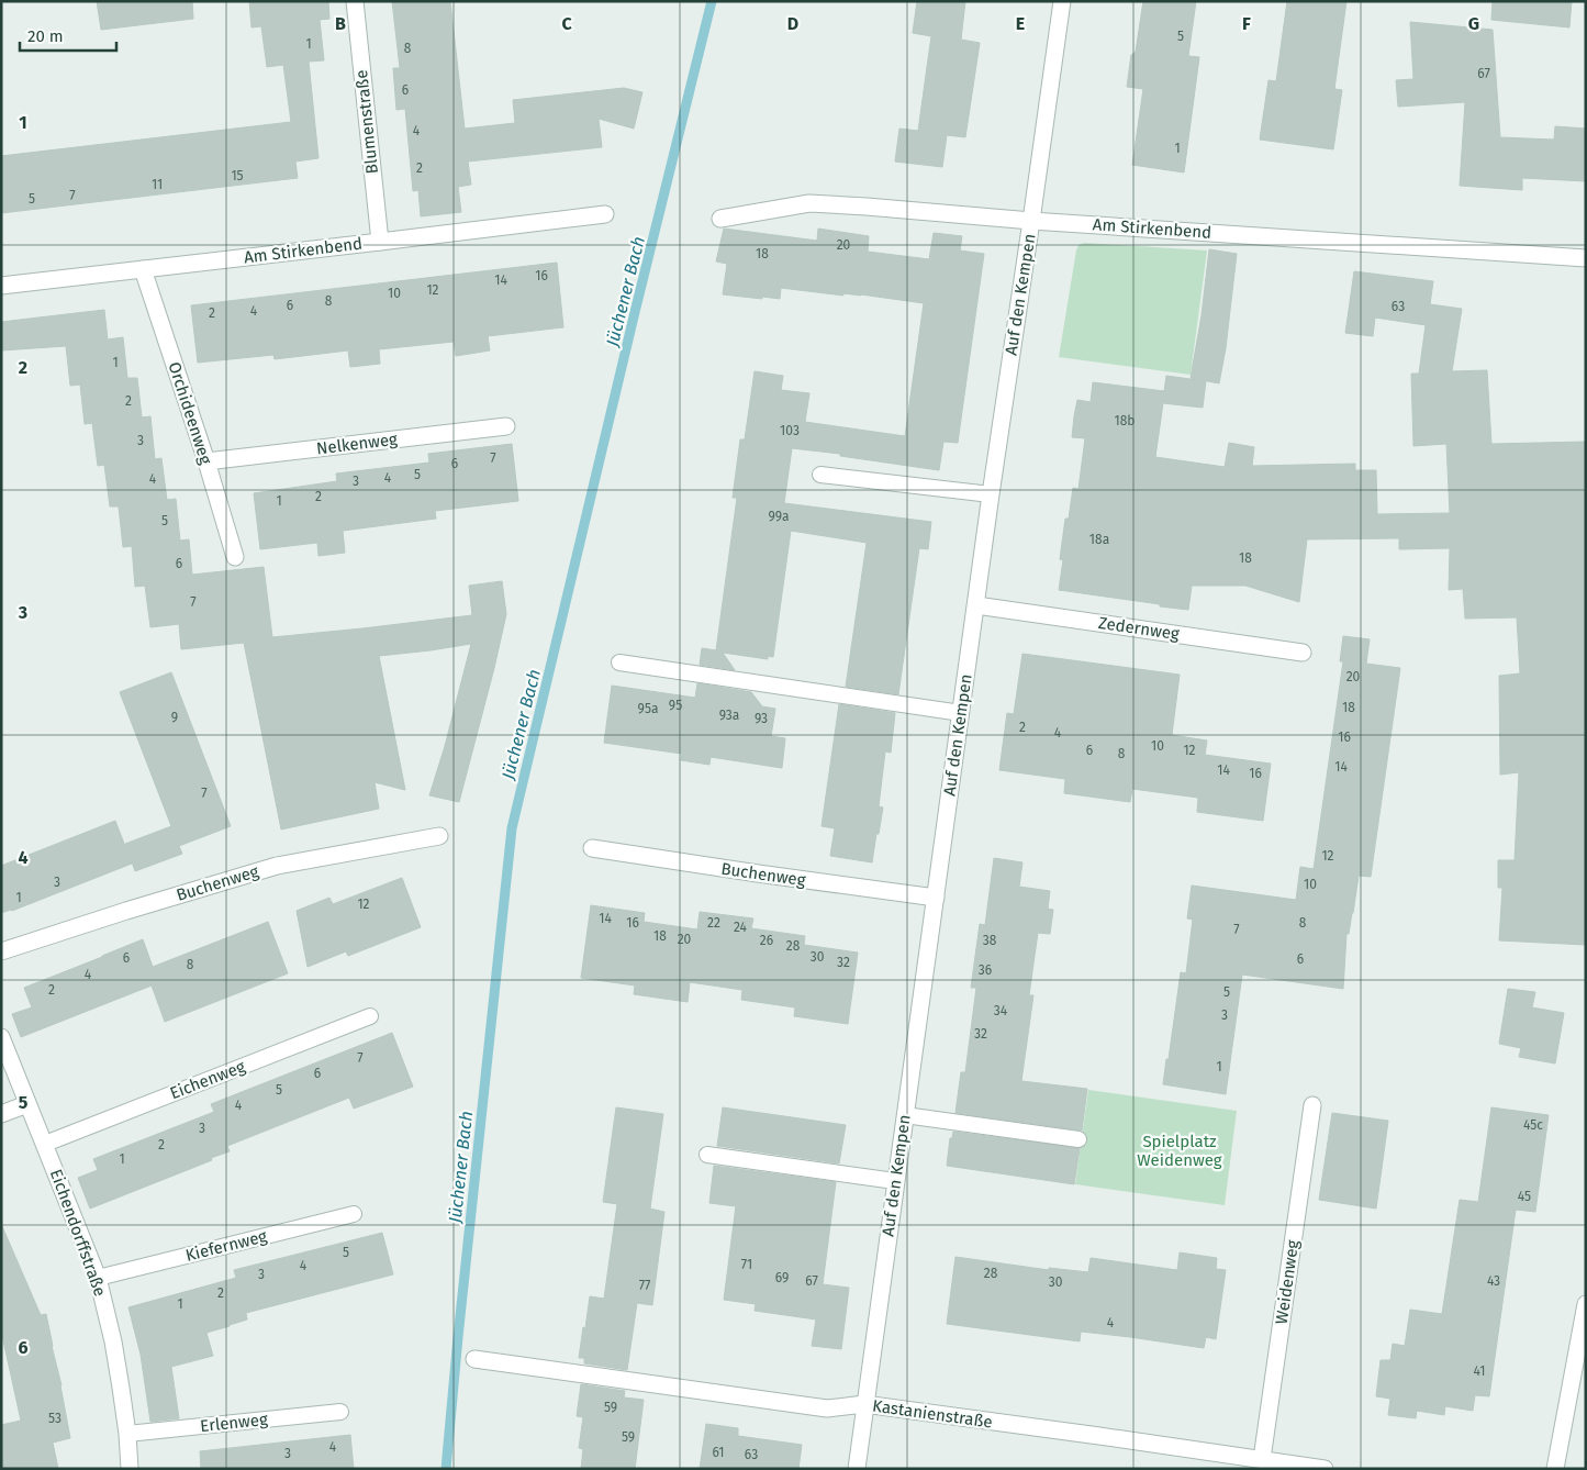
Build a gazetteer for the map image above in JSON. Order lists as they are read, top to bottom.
{
  "streets": {
    "street": [
      "Blumenstraße",
      "Am Stirkenbend",
      "Auf den Kempen",
      "Orchideenweg",
      "Nelkenweg",
      "Zedernweg",
      "Buchenweg",
      "Eichendorffstraße",
      "Weidenweg",
      "Kastanienstraße"
    ],
    "lane": ["Eichenweg", "Kiefernweg", "Erlenweg"]
  },
  "crossings": [
    ["Blumenstraße", "Am Stirkenbend"],
    ["Am Stirkenbend", "Auf den Kempen"],
    ["Am Stirkenbend", "Orchideenweg"],
    ["Auf den Kempen", "Zedernweg"],
    ["Auf den Kempen", "Buchenweg"],
    ["Auf den Kempen", "Kastanienstraße"],
    ["Orchideenweg", "Nelkenweg"],
    ["Eichenweg", "Eichendorffstraße"],
    ["Eichendorffstraße", "Kiefernweg"],
    ["Eichendorffstraße", "Erlenweg"],
    ["Weidenweg", "Kastanienstraße"]
  ],
  "water": ["Jüchener Bach"],
  "parks": ["Spielplatz Weidenweg"],
  "house_numbers": [
    "5",
    "1",
    "8",
    "67",
    "6",
    "4",
    "1",
    "2",
    "15",
    "11",
    "7",
    "5",
    "20",
    "18",
    "16",
    "14",
    "12",
    "10",
    "8",
    "6",
    "63",
    "4",
    "2",
    "1",
    "2",
    "18b",
    "103",
    "3",
    "7",
    "6",
    "5",
    "4",
    "4",
    "3",
    "2",
    "1",
    "99a",
    "5",
    "18a",
    "18",
    "6",
    "7",
    "20",
    "95",
    "18",
    "95a",
    "93a",
    "9",
    "93",
    "2",
    "4",
    "16",
    "10",
    "6",
    "12",
    "8",
    "14",
    "14",
    "16",
    "7",
    "12",
    "3",
    "10",
    "1",
    "12",
    "14",
    "16",
    "22",
    "8",
    "24",
    "7",
    "18",
    "20",
    "26",
    "38",
    "28",
    "30",
    "6",
    "6",
    "32",
    "8",
    "36",
    "4",
    "2",
    "5",
    "34",
    "3",
    "32",
    "7",
    "1",
    "6",
    "5",
    "4",
    "45c",
    "3",
    "2",
    "1",
    "45",
    "5",
    "71",
    "4",
    "28",
    "3",
    "69",
    "67",
    "43",
    "30",
    "77",
    "2",
    "1",
    "4",
    "41",
    "59",
    "53",
    "59",
    "4",
    "61",
    "3",
    "63"
  ],
  "scale_bar": "20 m",
  "grid": {
    "columns": [
      "B",
      "C",
      "D",
      "E",
      "F",
      "G"
    ],
    "rows": [
      "1",
      "2",
      "3",
      "4",
      "5",
      "6"
    ]
  }
}
